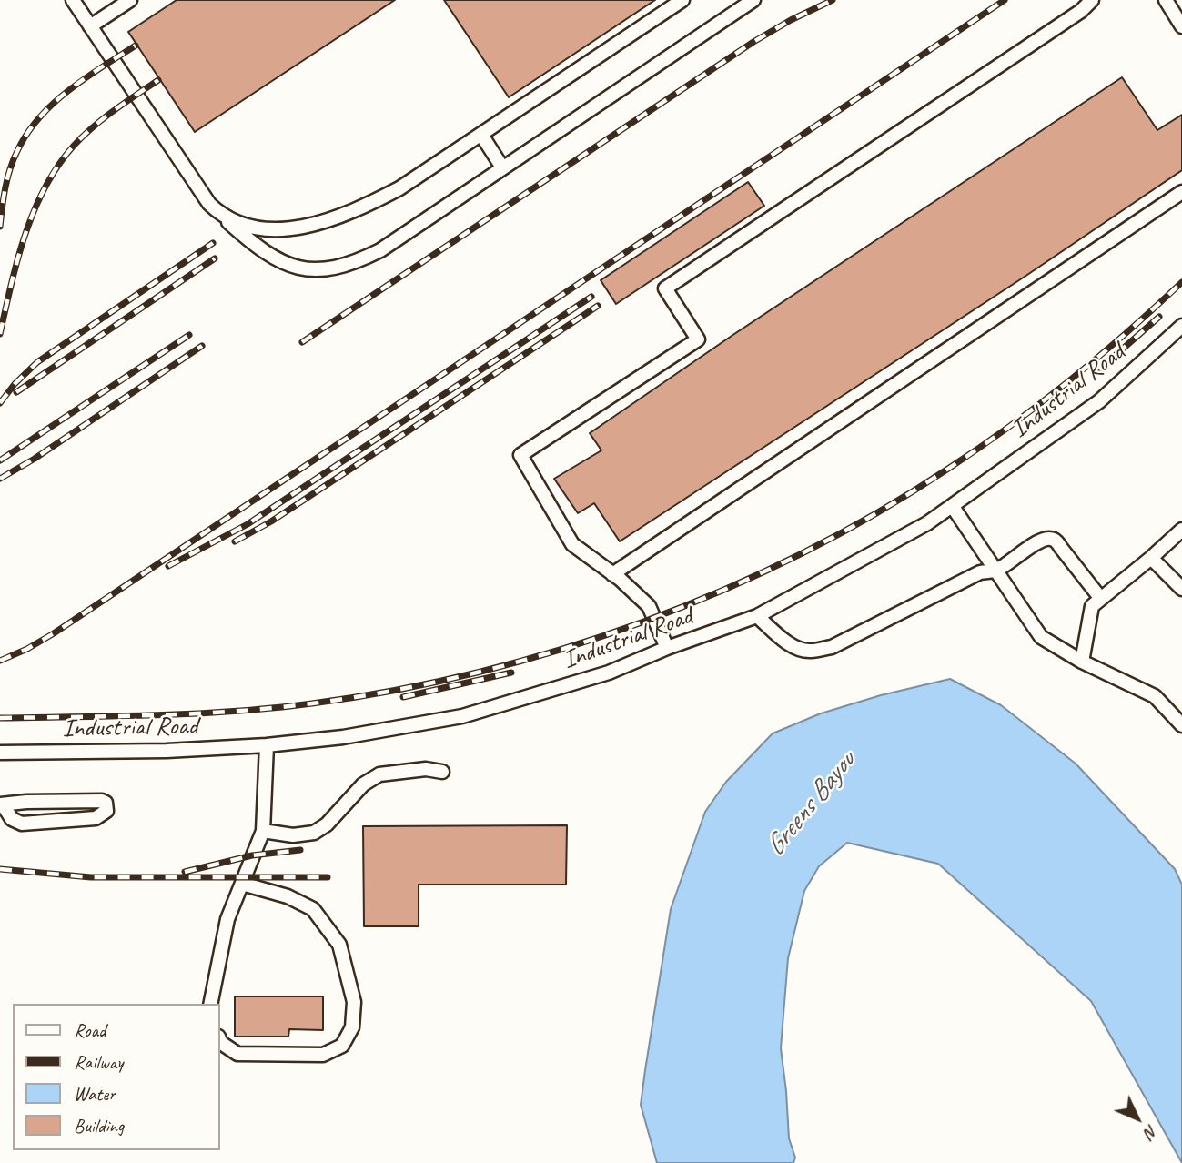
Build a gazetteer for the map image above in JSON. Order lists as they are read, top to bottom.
{
  "streets": {
    "street": ["Industrial Road"]
  },
  "water": ["Greens Bayou"],
  "legend": [
    "Road",
    "Railway",
    "Water",
    "Building"
  ],
  "north": "bottom right"
}
